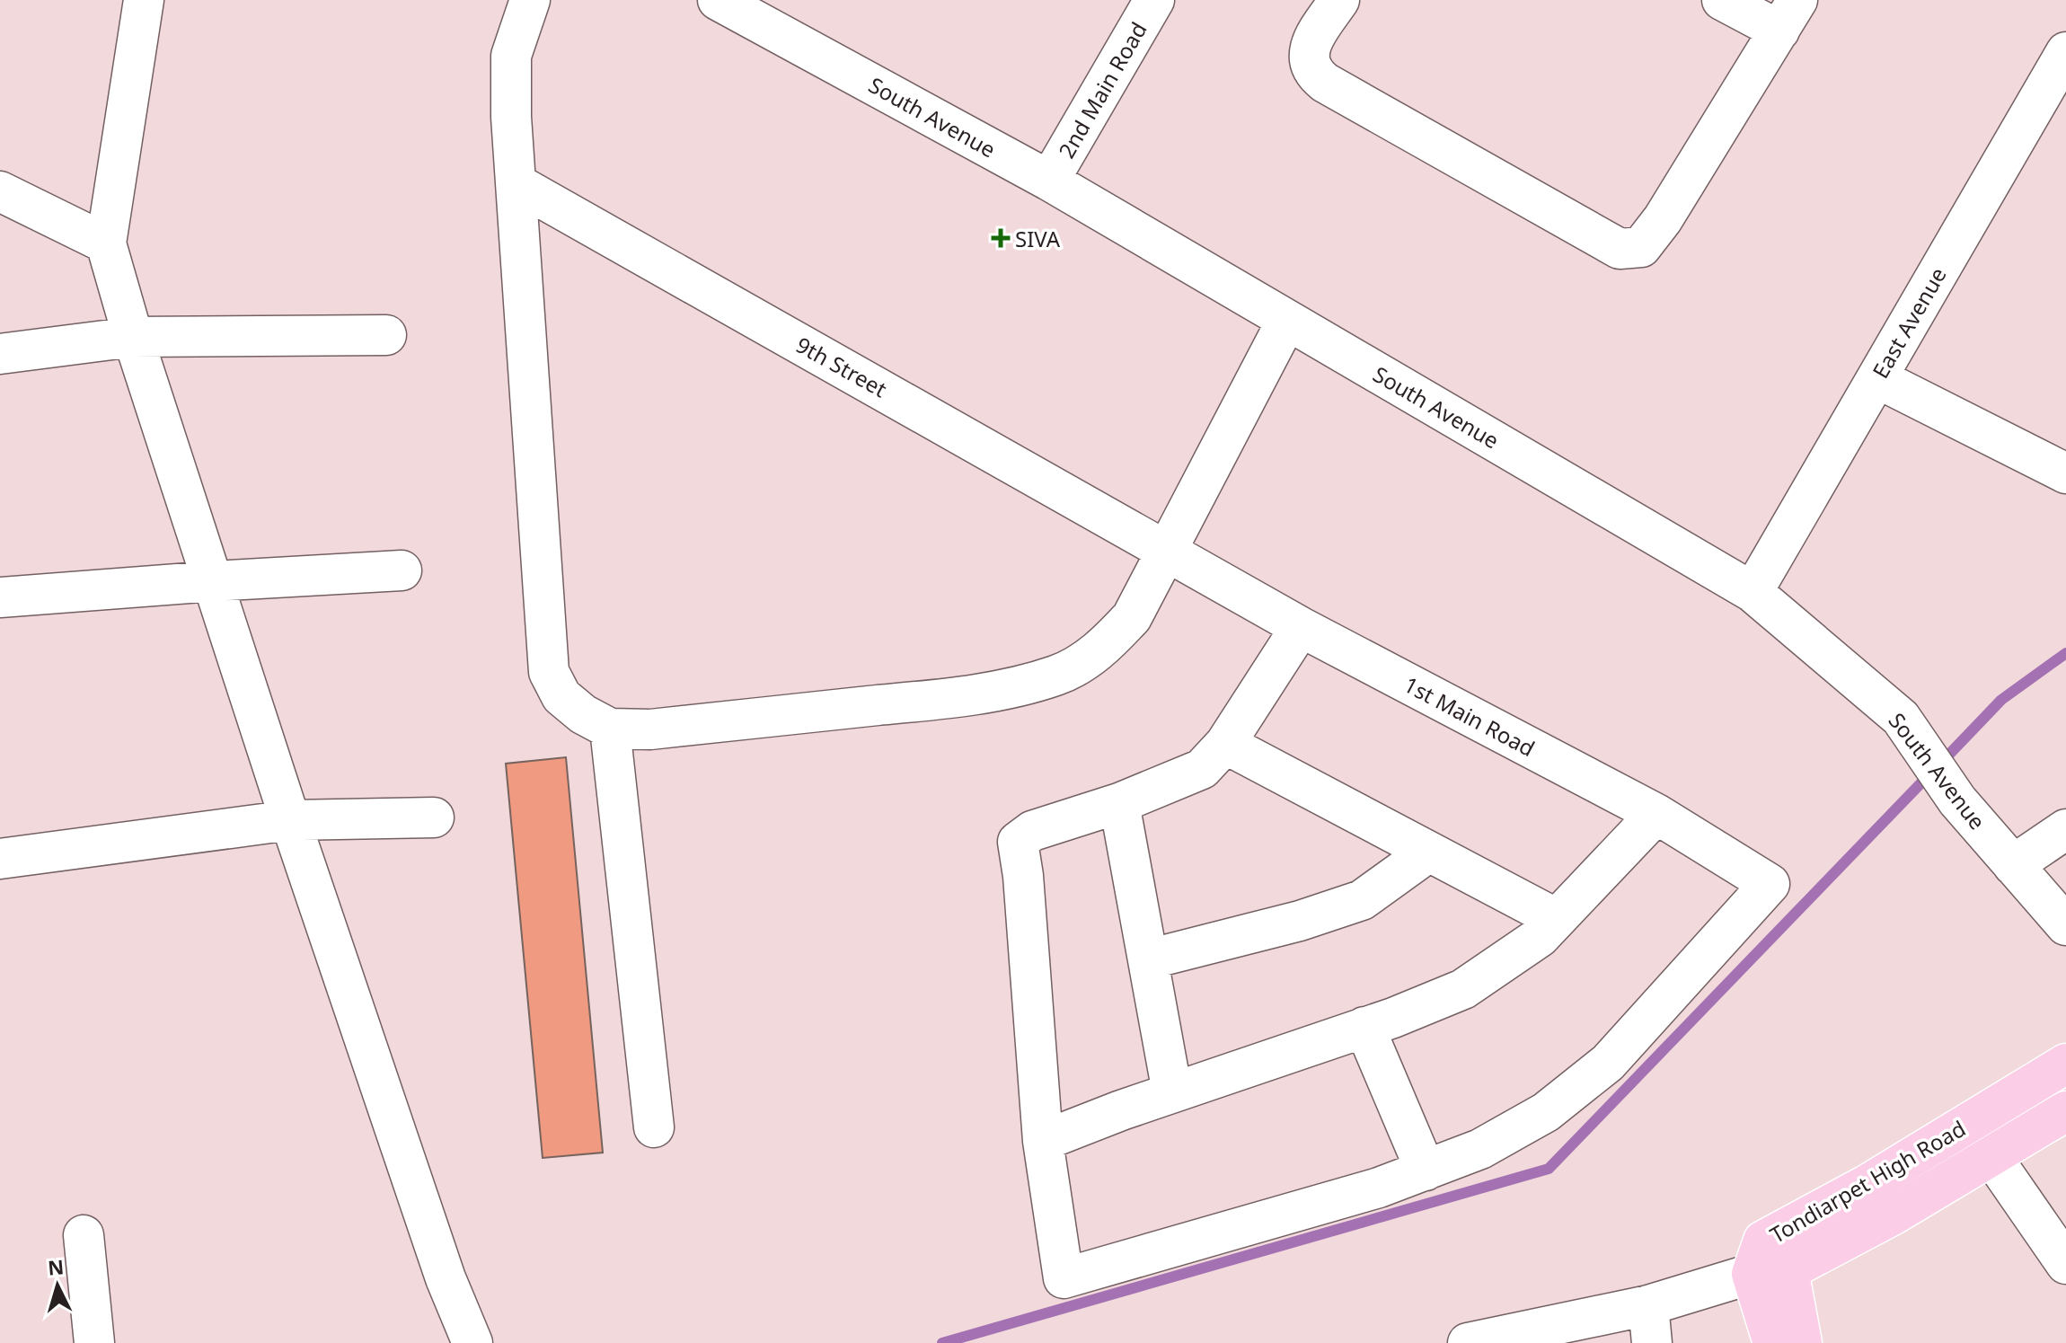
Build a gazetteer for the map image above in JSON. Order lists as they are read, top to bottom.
{
  "streets": {
    "main road": ["Tondiarpet High Road"],
    "street": [
      "2nd Main Road",
      "South Avenue",
      "East Avenue",
      "9th Street",
      "1st Main Road"
    ]
  },
  "crossings": [
    ["2nd Main Road", "South Avenue"],
    ["South Avenue", "East Avenue"],
    ["9th Street", "1st Main Road"]
  ],
  "places": {
    "health": ["SIVA"]
  },
  "north": "top"
}
